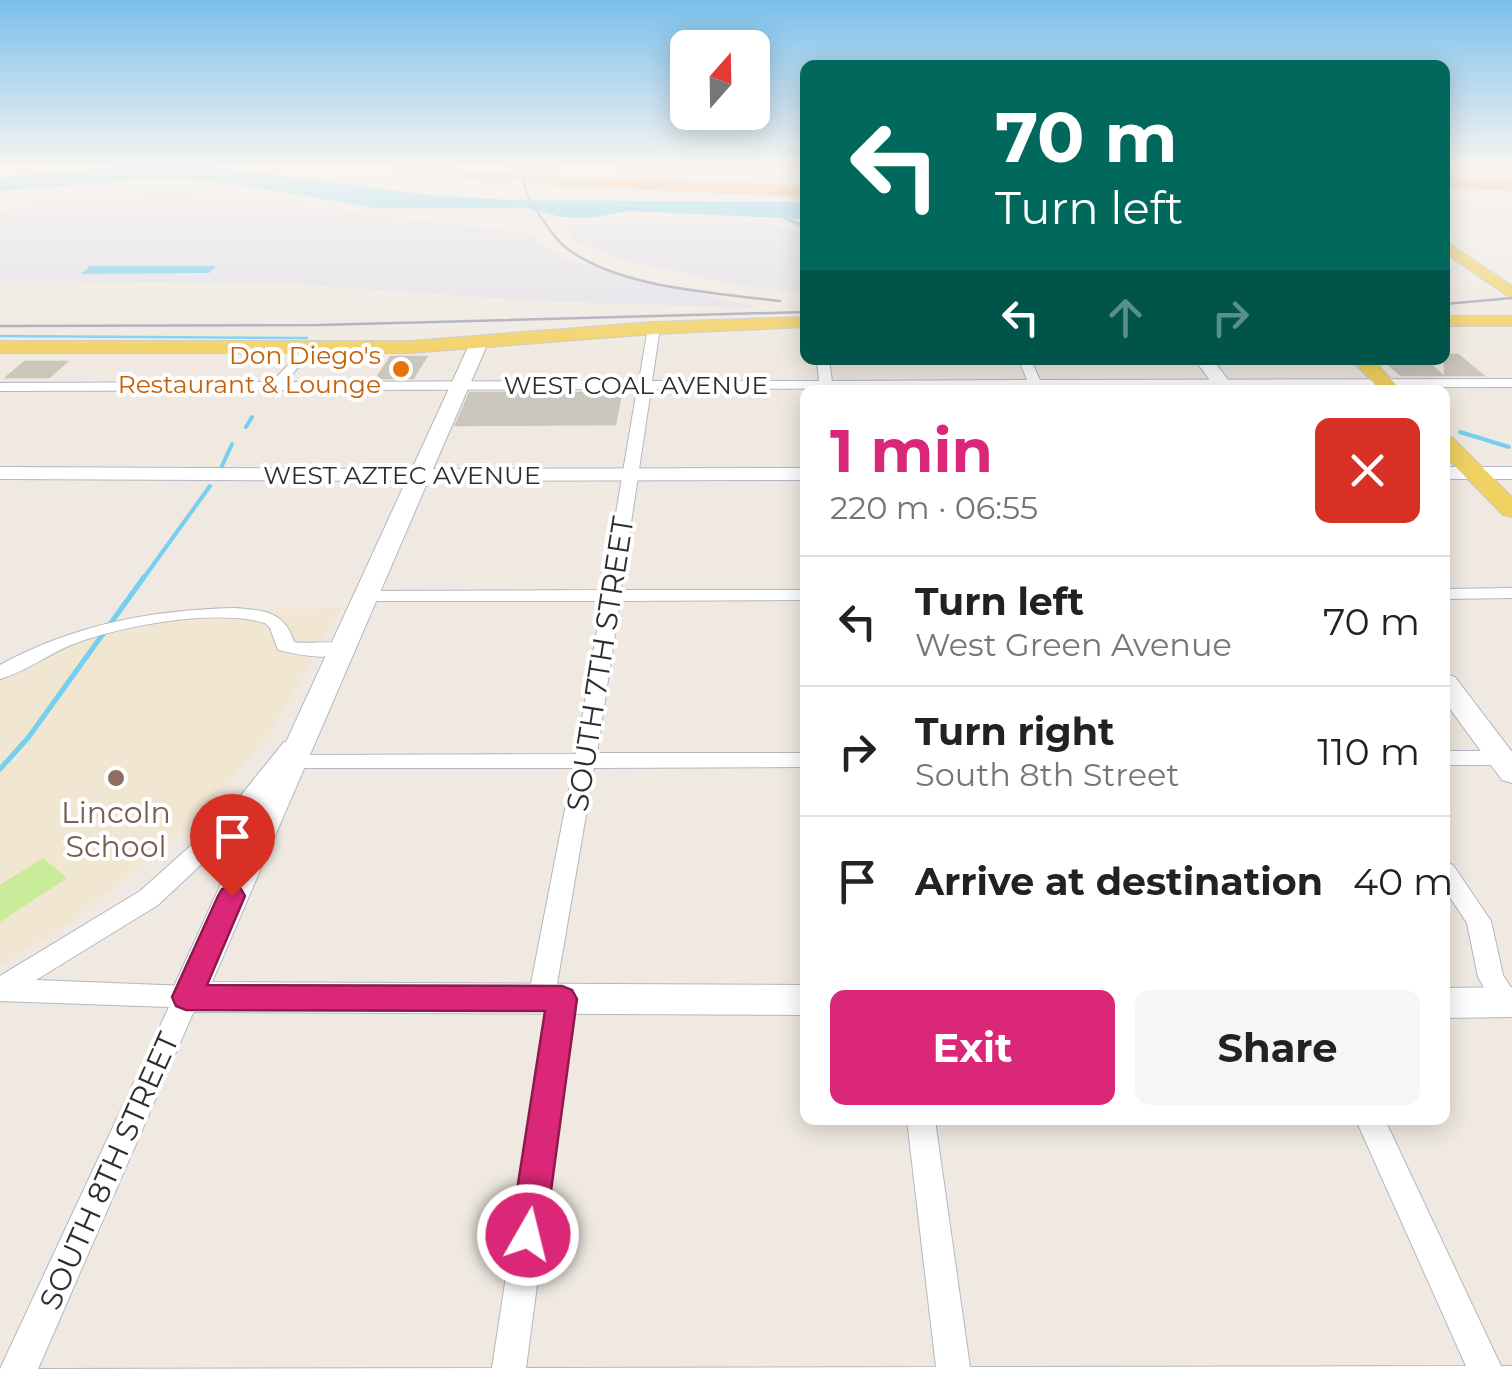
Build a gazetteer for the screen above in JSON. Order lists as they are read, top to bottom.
{
  "streets": {
    "street": [
      "WEST COAL AVENUE",
      "WEST AZTEC AVENUE",
      "SOUTH 7TH STREET",
      "SOUTH 8TH STREET"
    ]
  },
  "crossings": [
    ["WEST COAL AVENUE", "SOUTH 7TH STREET"],
    ["WEST COAL AVENUE", "SOUTH 8TH STREET"],
    ["WEST AZTEC AVENUE", "SOUTH 7TH STREET"],
    ["WEST AZTEC AVENUE", "SOUTH 8TH STREET"]
  ],
  "places": ["Don Diego's Restaurant & Lounge", "Lincoln School"],
  "north": "top",
  "page": {
    "turn": ["70 m", "Turn left"],
    "heading": ["1 min", "220 m · 06:55"],
    "list": [
      {
        "name": "Turn left",
        "note": "West Green Avenue",
        "value": "70 m"
      },
      {
        "name": "Turn right",
        "note": "South 8th Street",
        "value": "110 m"
      },
      {
        "name": "Arrive at destination",
        "value": "40 m"
      }
    ],
    "buttons": ["Exit", "Share"]
  }
}
